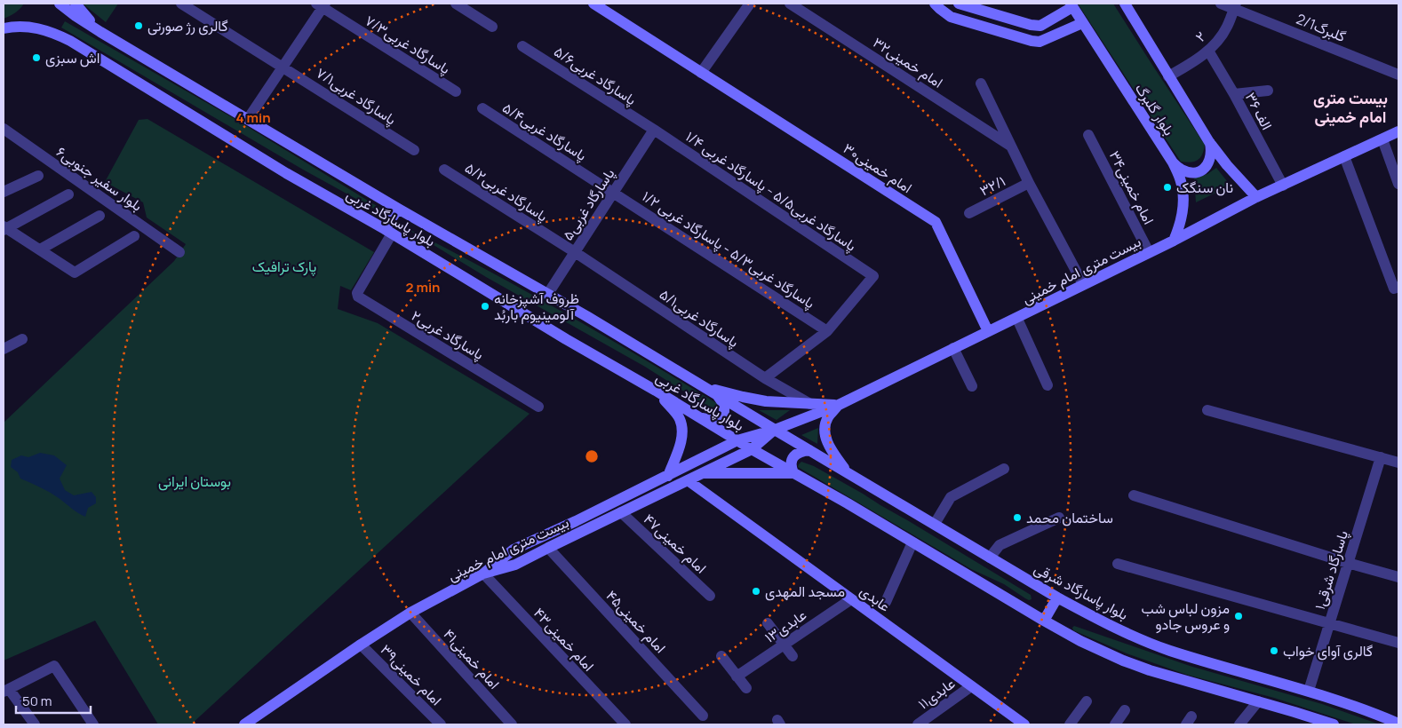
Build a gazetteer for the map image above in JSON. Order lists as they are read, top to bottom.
{
  "streets": {
    "main road": [
      "بلوار گلبرگ",
      "امام خمینی۳۰",
      "بلوار پاسارگاد غربی",
      "بیست متری امام خمینی",
      "بلوار پاسارگاد شرقی",
      "عابدی"
    ],
    "street": [
      "2/1گلبرگ",
      "۲",
      "پاسارگاد غربی۷/۳",
      "امام خمینی۳۲",
      "پاسارگاد غربی۵/۶",
      "پاسارگاد غربی۷/۱",
      "۳۶ الف",
      "پاسارگاد غربی۵/۴",
      "بلوار سفیر جنوبی۶",
      "۳۲/۱",
      "امام خمینی۳۴",
      "پاسارگاد غربی۵/۵ - پاسارگاد غربی ۱/۴",
      "پاسارگاد غربی۵/۲",
      "پاسارگاد غربی۵",
      "پاسارگاد غربی۵/۳ - پاسارگاد غربی ۱/۲",
      "پاسارگاد غربی۵/۱",
      "پاسارگاد غربی۲",
      "امام خمینی۴۷",
      "پاسارگاد شرقی۱",
      "امام خمینی۴۵",
      "عابدی۱۳",
      "امام خمینی۴۳",
      "امام خمینی۴۱",
      "امام خمینی۳۹",
      "عابدی۱۱"
    ]
  },
  "crossings": [
    ["2/1گلبرگ", "۲"],
    ["۲", "بلوار گلبرگ"],
    ["۲", "۳۶ الف"],
    ["پاسارگاد غربی۵/۶", "پاسارگاد غربی۵/۵ - پاسارگاد غربی ۱/۴"],
    ["پاسارگاد غربی۵/۶", "پاسارگاد غربی۵"],
    ["بلوار گلبرگ", "بیست متری امام خمینی"],
    ["۳۶ الف", "بیست متری امام خمینی"],
    ["پاسارگاد غربی۵/۴", "پاسارگاد غربی۵"],
    ["پاسارگاد غربی۵/۴", "پاسارگاد غربی۵/۳ - پاسارگاد غربی ۱/۲"],
    ["امام خمینی۳۰", "بیست متری امام خمینی"],
    ["امام خمینی۳۴", "بیست متری امام خمینی"],
    ["پاسارگاد غربی۵/۵ - پاسارگاد غربی ۱/۴", "پاسارگاد غربی۵"],
    ["پاسارگاد غربی۵/۵ - پاسارگاد غربی ۱/۴", "پاسارگاد غربی۵/۳ - پاسارگاد غربی ۱/۲"],
    ["پاسارگاد غربی۵/۲", "پاسارگاد غربی۵"],
    ["پاسارگاد غربی۵/۲", "پاسارگاد غربی۵/۱"],
    ["پاسارگاد غربی۵", "بلوار پاسارگاد غربی"],
    ["پاسارگاد غربی۵", "پاسارگاد غربی۵/۳ - پاسارگاد غربی ۱/۲"],
    ["پاسارگاد غربی۵", "پاسارگاد غربی۵/۱"],
    ["بلوار پاسارگاد غربی", "بیست متری امام خمینی"],
    ["بلوار پاسارگاد غربی", "پاسارگاد غربی۲"],
    ["بلوار پاسارگاد غربی", "بلوار پاسارگاد شرقی"],
    ["بیست متری امام خمینی", "امام خمینی۴۷"],
    ["بیست متری امام خمینی", "بلوار پاسارگاد شرقی"],
    ["بیست متری امام خمینی", "عابدی"],
    ["بیست متری امام خمینی", "امام خمینی۴۵"],
    ["بیست متری امام خمینی", "امام خمینی۴۳"],
    ["بیست متری امام خمینی", "امام خمینی۴۱"],
    ["بیست متری امام خمینی", "امام خمینی۳۹"],
    ["پاسارگاد شرقی۱", "بلوار پاسارگاد شرقی"],
    ["عابدی", "عابدی۱۳"],
    ["عابدی", "عابدی۱۱"]
  ],
  "districts": ["بیست متری امام خمینی"],
  "parks": ["پارک ترافیک", "بوستان ایرانی"],
  "places": [
    "گالری رژ صورتی",
    "اش سبزی",
    "نان سنگک",
    "ظروف آشپزخانه آلومینیوم باربُد",
    "ساختمان محمد",
    "مسجد المهدی",
    "مزون لباس شب و عروس جادو",
    "گالری آوای خواب"
  ],
  "scale_bar": "50 m",
  "rings": ["4 min", "2 min"]
}
